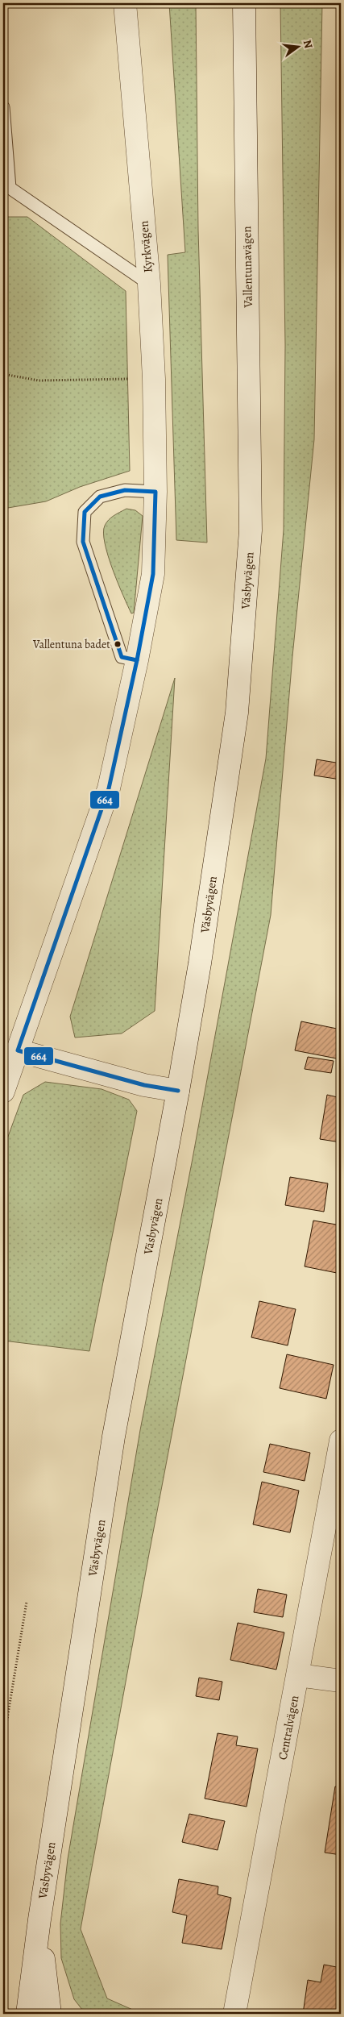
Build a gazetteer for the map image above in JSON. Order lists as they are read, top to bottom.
{
  "streets": {
    "main road": [
      "Kyrkvägen",
      "Vallentunavägen",
      "Väsbyvägen",
      "Centralvägen"
    ]
  },
  "crossings": [
    ["Vallentunavägen", "Väsbyvägen"]
  ],
  "places": ["Vallentuna badet"],
  "lines": ["transit line 664"],
  "north": "right"
}
